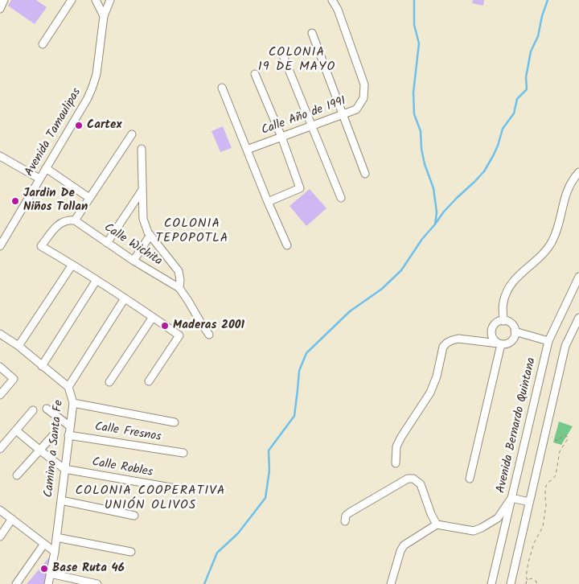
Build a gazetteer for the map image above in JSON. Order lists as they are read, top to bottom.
{
  "streets": {
    "street": [
      "Calle Año de 1991",
      "Avenida Tamaulipas",
      "Calle Wichita",
      "Avenida Bernardo Quintana",
      "Calle Fresnos",
      "Camino a Santa Fe",
      "Calle Robles"
    ]
  },
  "crossings": [
    ["Calle Fresnos", "Camino a Santa Fe"],
    ["Camino a Santa Fe", "Calle Robles"]
  ],
  "districts": ["COLONIA 19 DE MAYO", "COLONIA TEPOPOTLA", "COLONIA COOPERATIVA UNIÓN OLIVOS"],
  "places": [
    "Cartex",
    "Jardin De Niños Tollan",
    "Maderas 2001",
    "Base Ruta 46"
  ]
}
